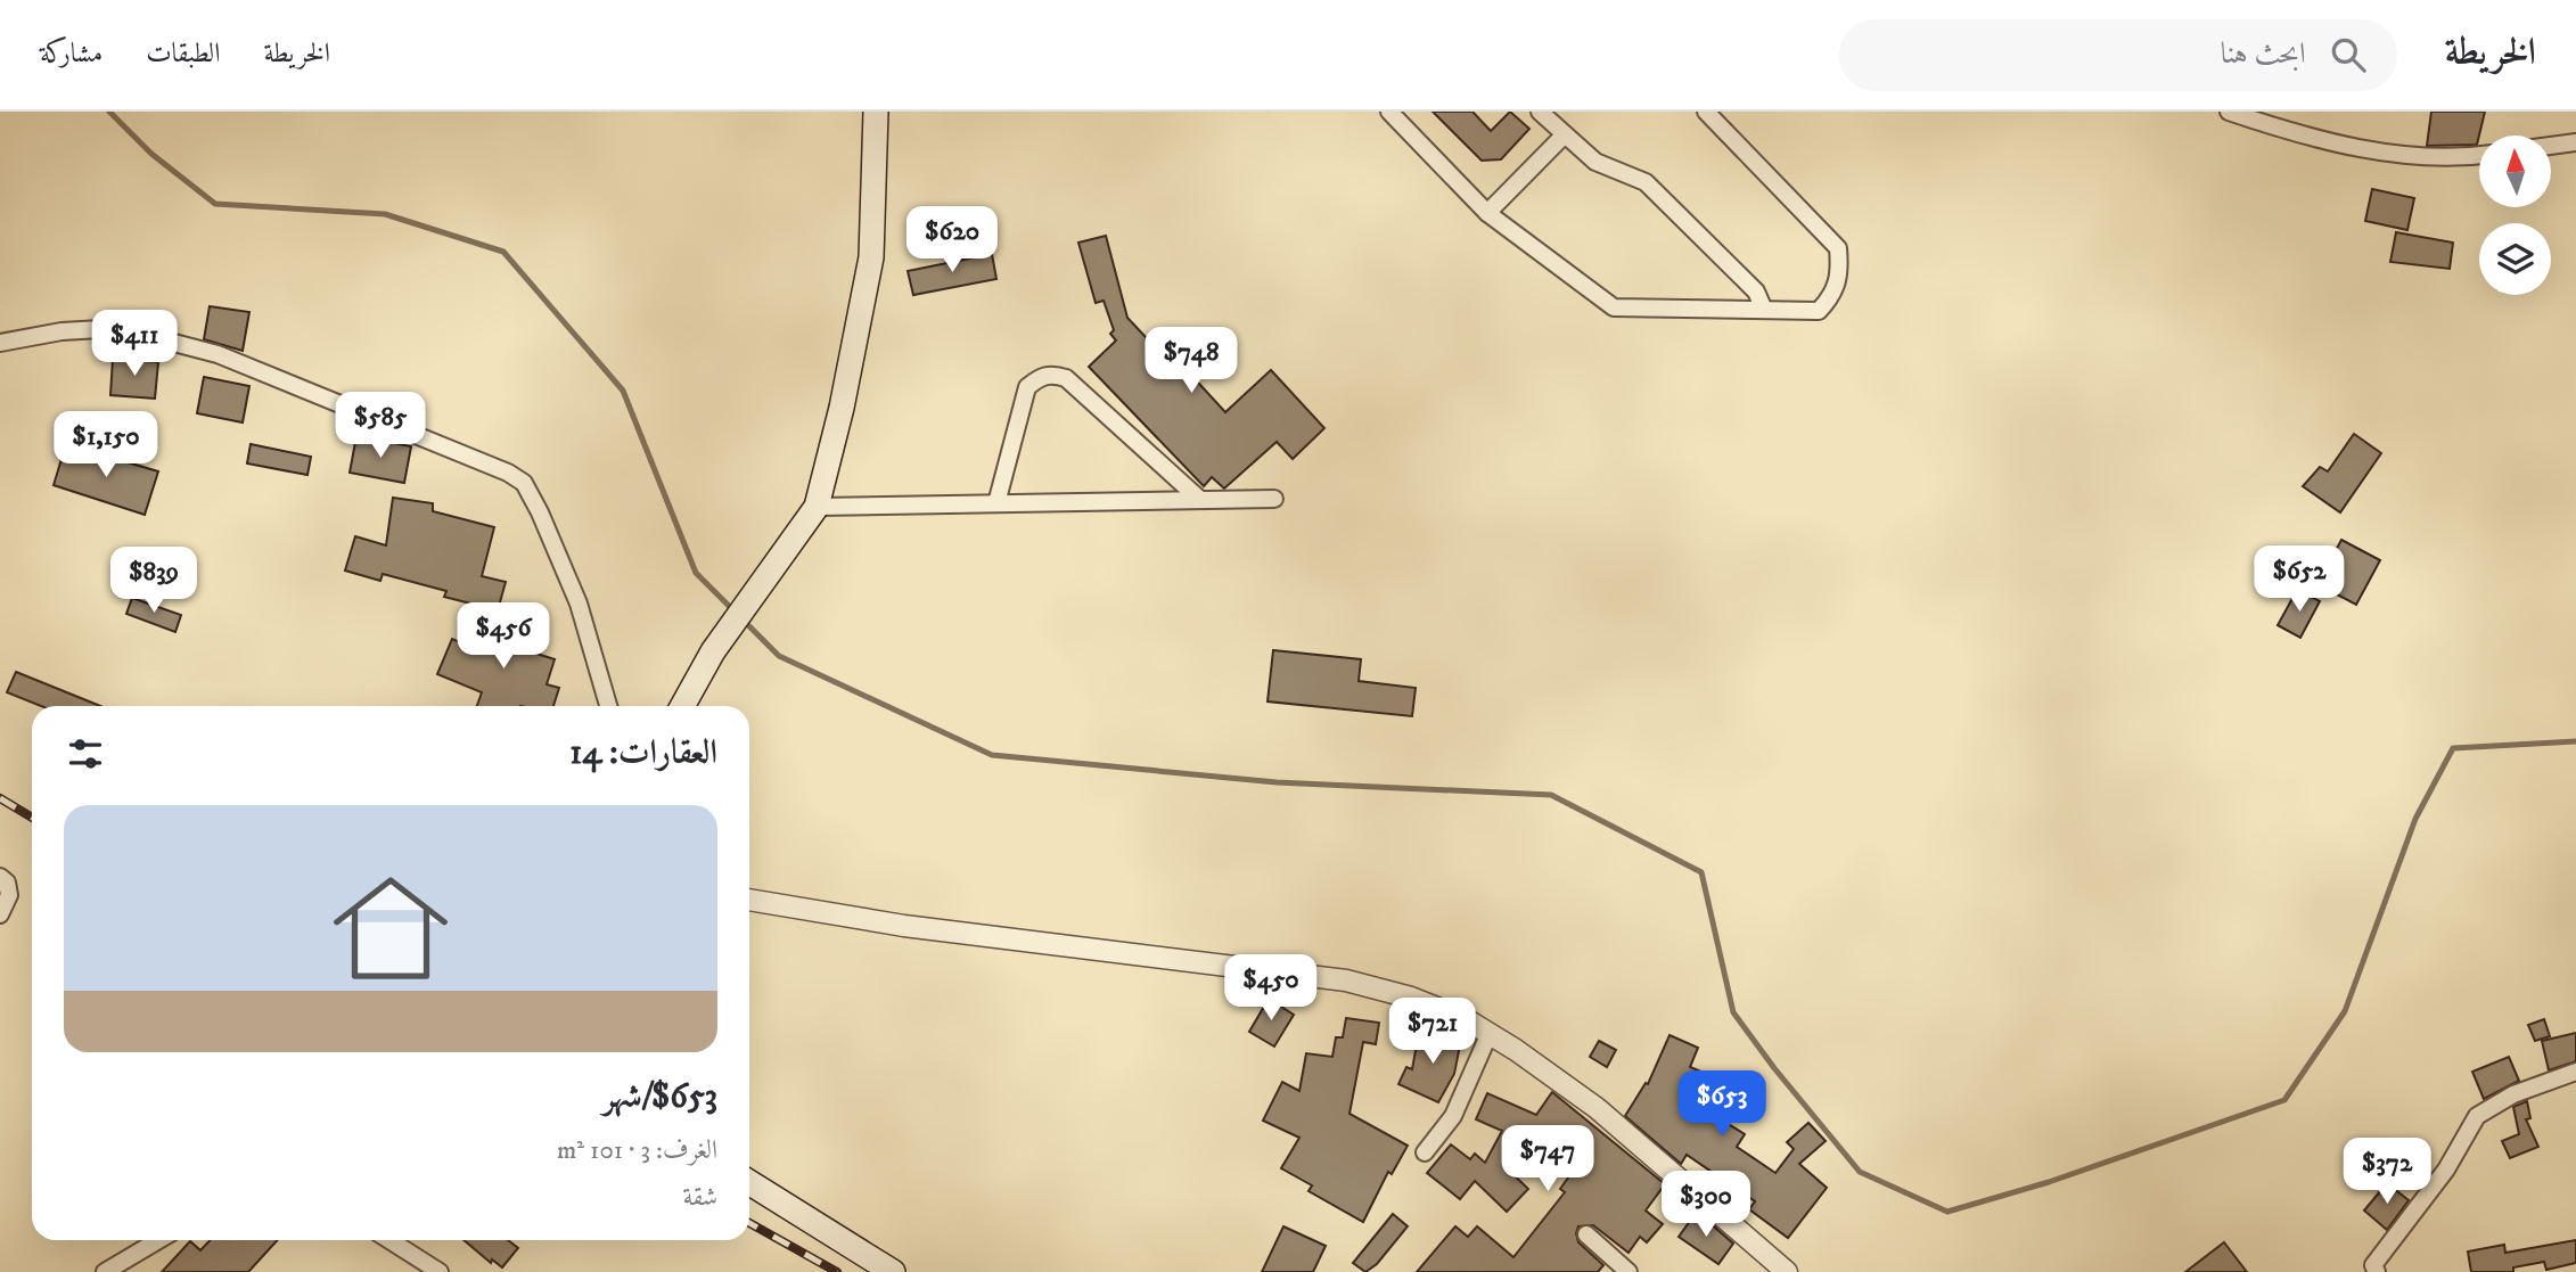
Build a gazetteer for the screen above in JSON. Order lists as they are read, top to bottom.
{
  "north": "top",
  "page": {
    "header": "الخريطة",
    "search": "ابحث هنا",
    "nav": ["الخريطة", "الطبقات", "مشاركة"],
    "price": [
      "$620",
      "$411",
      "$748",
      "$585",
      "$1,150",
      "$652",
      "$839",
      "$456",
      "$450",
      "$721",
      "$653",
      "$747",
      "$372",
      "$300"
    ],
    "heading": "العقارات: 14",
    "list": [
      {
        "name": "$653/شهر",
        "note": "الغرف: 3 · 101 m² · شقة"
      }
    ]
  }
}
